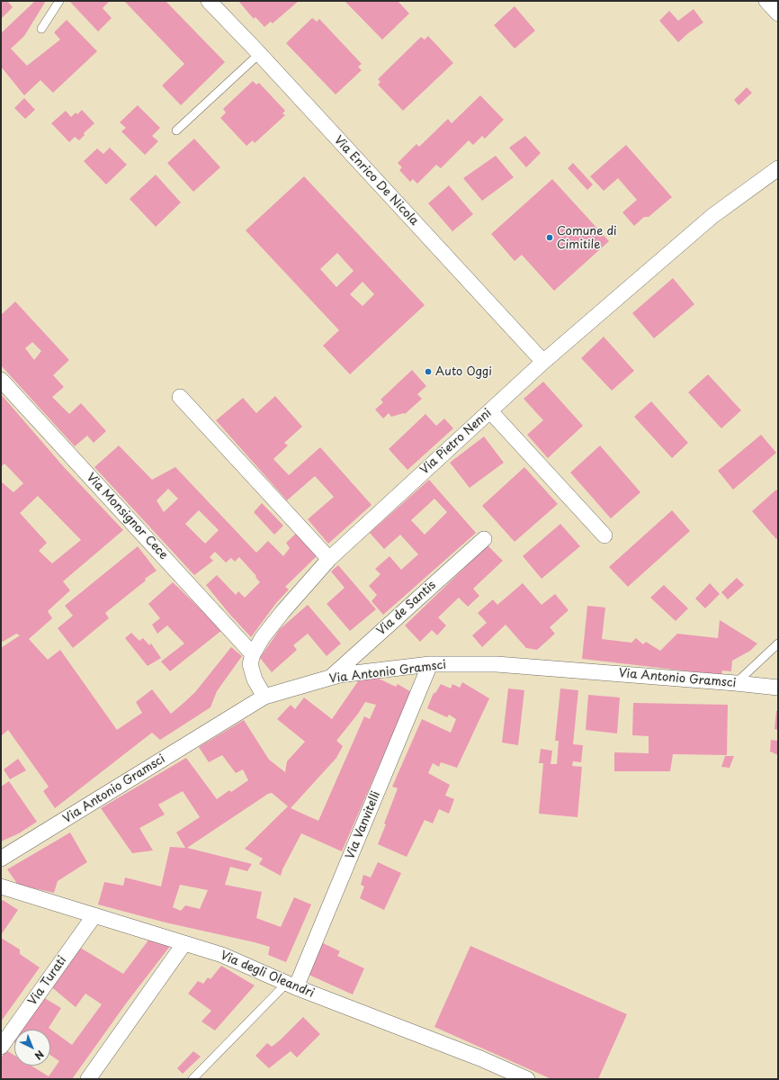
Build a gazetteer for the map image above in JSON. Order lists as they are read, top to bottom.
{
  "streets": {
    "street": [
      "Via Enrico De Nicola",
      "Via Pietro Nenni",
      "Via Monsignor Cece",
      "Via de Santis",
      "Via Antonio Gramsci",
      "Via Vanvitelli",
      "Via degli Oleandri",
      "Via Turati"
    ]
  },
  "crossings": [
    ["Via Enrico De Nicola", "Via Pietro Nenni"],
    ["Via Pietro Nenni", "Via Monsignor Cece"],
    ["Via Pietro Nenni", "Via Antonio Gramsci"],
    ["Via de Santis", "Via Antonio Gramsci"],
    ["Via Antonio Gramsci", "Via Vanvitelli"],
    ["Via Vanvitelli", "Via degli Oleandri"],
    ["Via degli Oleandri", "Via Turati"]
  ],
  "places": ["Comune di Cimitile", "Auto Oggi"],
  "north": "bottom right"
}
